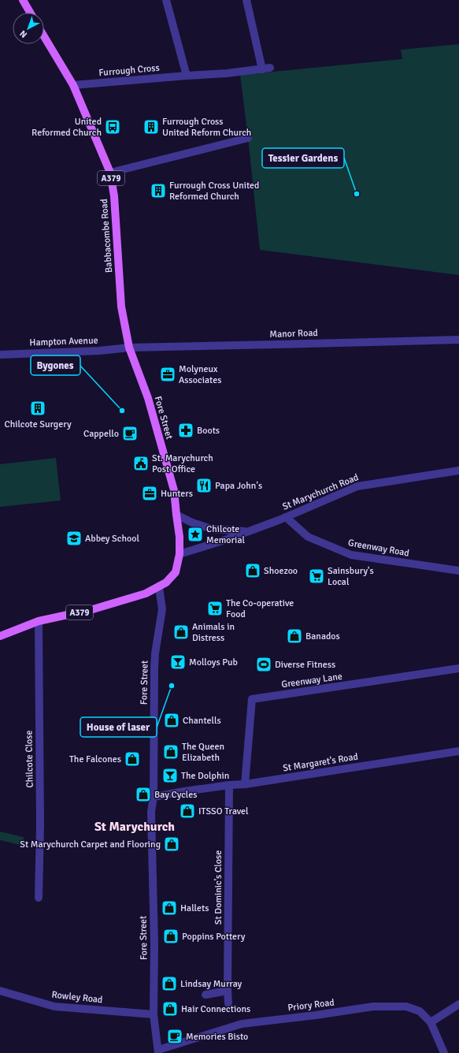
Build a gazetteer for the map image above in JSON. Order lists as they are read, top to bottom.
{
  "streets": {
    "main road": ["A379", "Babbacombe Road", "Fore Street"],
    "street": [
      "Furrough Cross",
      "Manor Road",
      "Hampton Avenue",
      "St Marychurch Road",
      "Greenway Road",
      "Greenway Lane",
      "Chilcote Close",
      "St Margaret's Road",
      "St Dominic's Close",
      "Rowley Road",
      "Priory Road"
    ]
  },
  "crossings": [
    ["Furrough Cross", "Babbacombe Road"],
    ["A379", "Fore Street"],
    ["A379", "Chilcote Close"],
    ["Babbacombe Road", "Manor Road"],
    ["Babbacombe Road", "Hampton Avenue"],
    ["Babbacombe Road", "Fore Street"],
    ["Manor Road", "Hampton Avenue"],
    ["Manor Road", "Fore Street"],
    ["Hampton Avenue", "Fore Street"],
    ["Fore Street", "St Marychurch Road"],
    ["Fore Street", "St Margaret's Road"],
    ["Fore Street", "Rowley Road"],
    ["Fore Street", "Priory Road"],
    ["St Marychurch Road", "Greenway Road"],
    ["Greenway Lane", "St Margaret's Road"],
    ["St Margaret's Road", "St Dominic's Close"]
  ],
  "districts": ["St Marychurch"],
  "places": {
    "bus stop": ["United Reformed Church"],
    "building": ["Furrough Cross United Reform Church", "Furrough Cross United Reformed Church", "Chilcote Surgery"],
    "other": ["Tessier Gardens", "Bygones", "House of laser"],
    "office": ["Molyneux Associates", "Hunters"],
    "pharmacy": ["Boots"],
    "cafe": ["Cappello", "Memories Bisto"],
    "public building": ["St. Marychurch Post Office"],
    "restaurant": ["Papa John's"],
    "place": ["Chilcote Memorial"],
    "school or university": ["Abbey School"],
    "shop": [
      "Shoezoo",
      "Animals in Distress",
      "Banados",
      "Chantells",
      "The Queen Elizabeth",
      "The Falcones",
      "Bay Cycles",
      "ITSSO Travel",
      "St Marychurch Carpet and Flooring",
      "Hallets",
      "Poppins Pottery",
      "Lindsay Murray",
      "Hair Connections"
    ],
    "supermarket": ["Sainsbury's Local", "The Co-operative Food"],
    "bar": ["Molloys Pub", "The Dolphin"],
    "sports": ["Diverse Fitness"]
  },
  "north": "bottom left"
}
